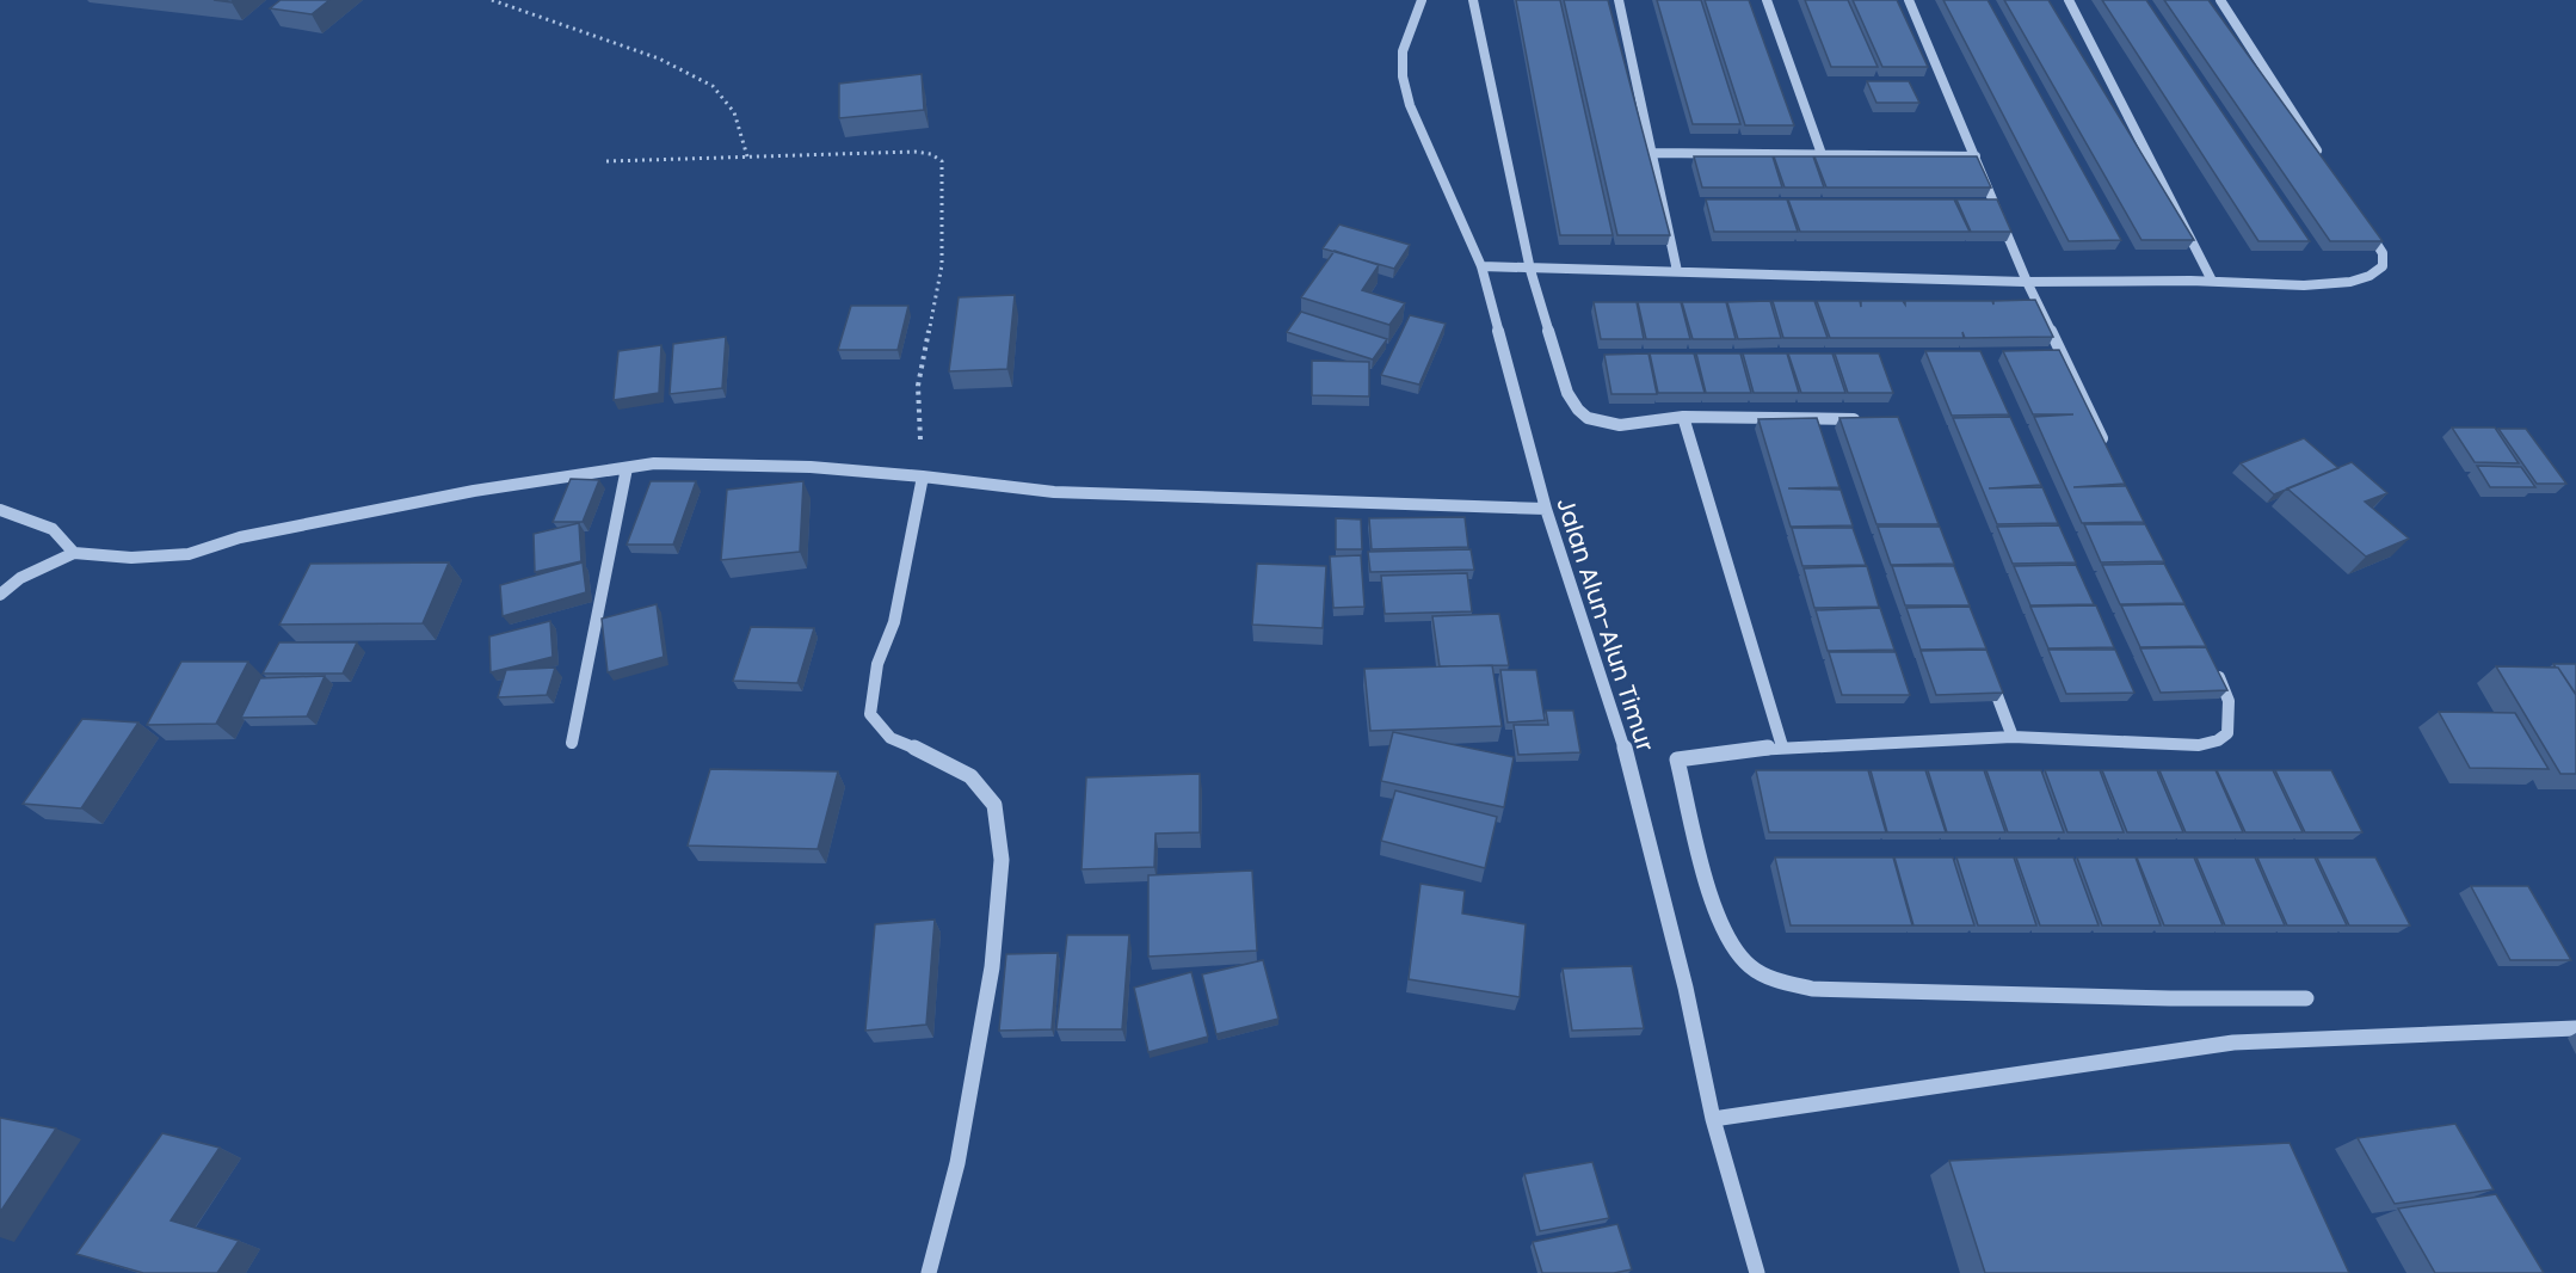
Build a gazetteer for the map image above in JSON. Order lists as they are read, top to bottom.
{
  "streets": {
    "street": ["Jalan Alun-Alun Timur"]
  }
}
